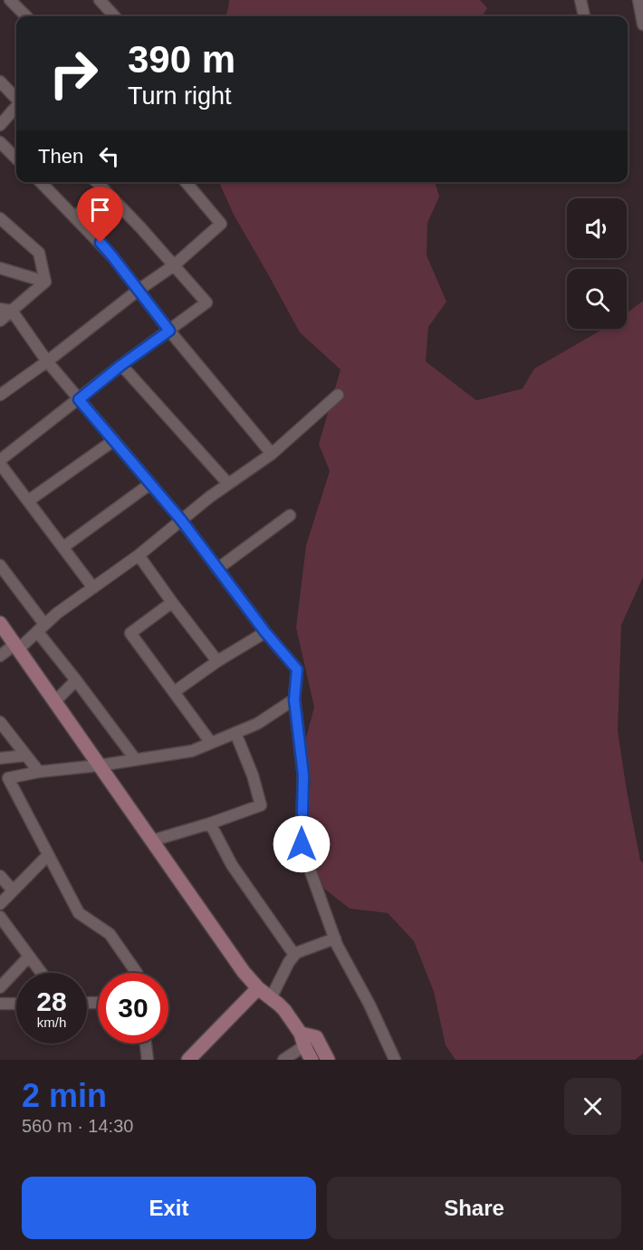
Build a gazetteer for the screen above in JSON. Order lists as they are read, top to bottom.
{
  "page": {
    "turn": ["390 m", "Turn right"],
    "then": "Then",
    "speed": "28 km/h",
    "limit": "30",
    "heading": ["2 min", "560 m · 14:30"],
    "buttons": ["Exit", "Share"]
  }
}
